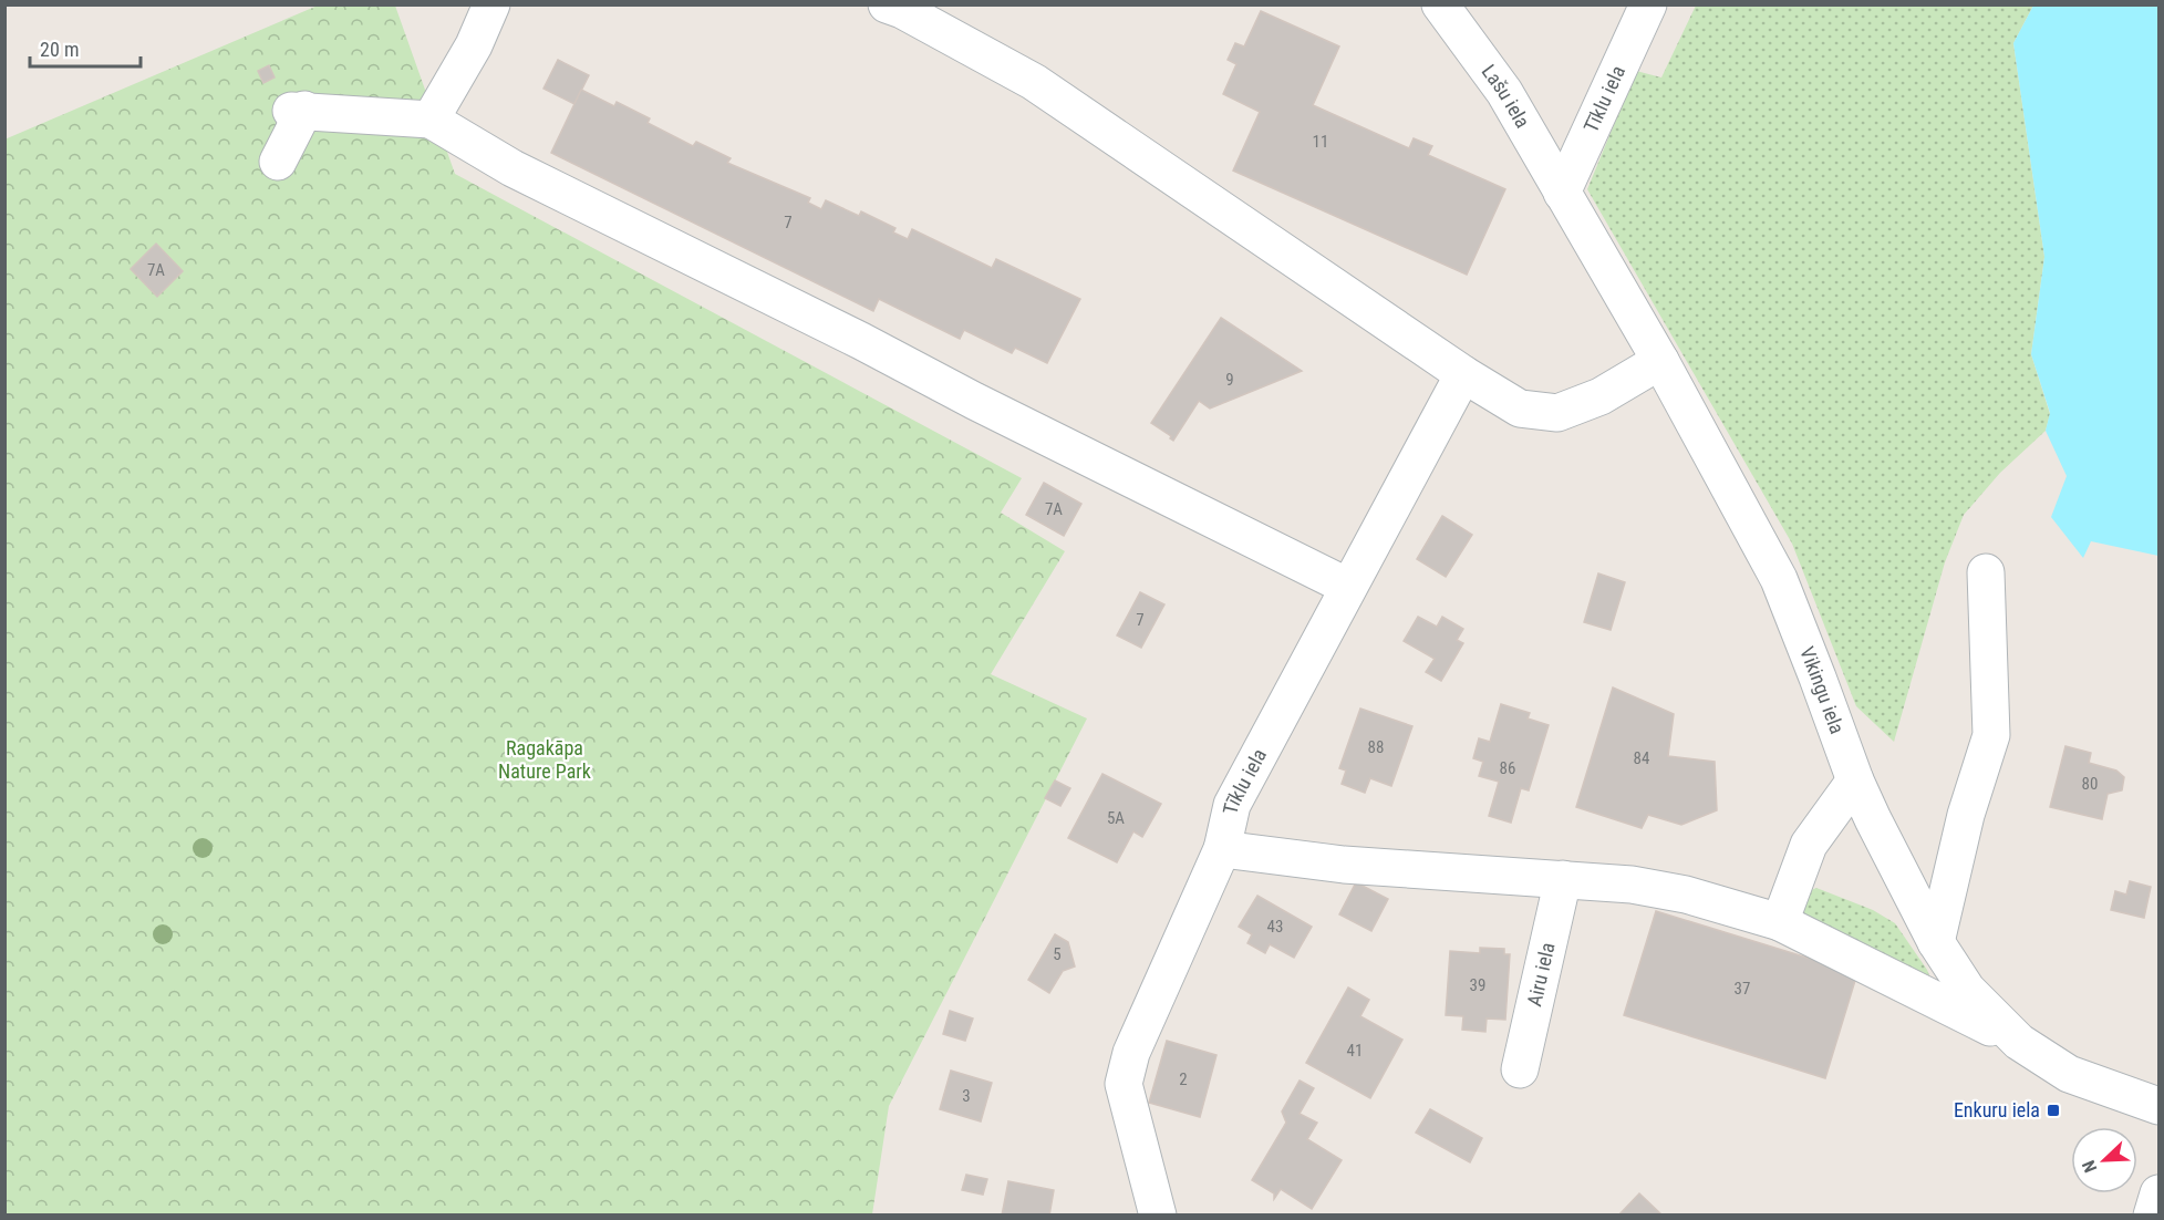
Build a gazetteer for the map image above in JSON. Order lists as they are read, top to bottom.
{
  "streets": {
    "street": [
      "Lašu iela",
      "Tīklu iela",
      "Vikingu iela",
      "Airu iela"
    ]
  },
  "crossings": [
    ["Lašu iela", "Tīklu iela"],
    ["Lašu iela", "Vikingu iela"],
    ["Tīklu iela", "Vikingu iela"]
  ],
  "parks": ["Ragakāpa Nature Park"],
  "places": {
    "transit": ["Enkuru iela"]
  },
  "house_numbers": [
    "11",
    "7",
    "7A",
    "9",
    "7A",
    "7",
    "88",
    "84",
    "86",
    "80",
    "5A",
    "43",
    "5",
    "39",
    "37",
    "41",
    "2",
    "3"
  ],
  "scale_bar": "20 m",
  "north": "bottom left"
}
